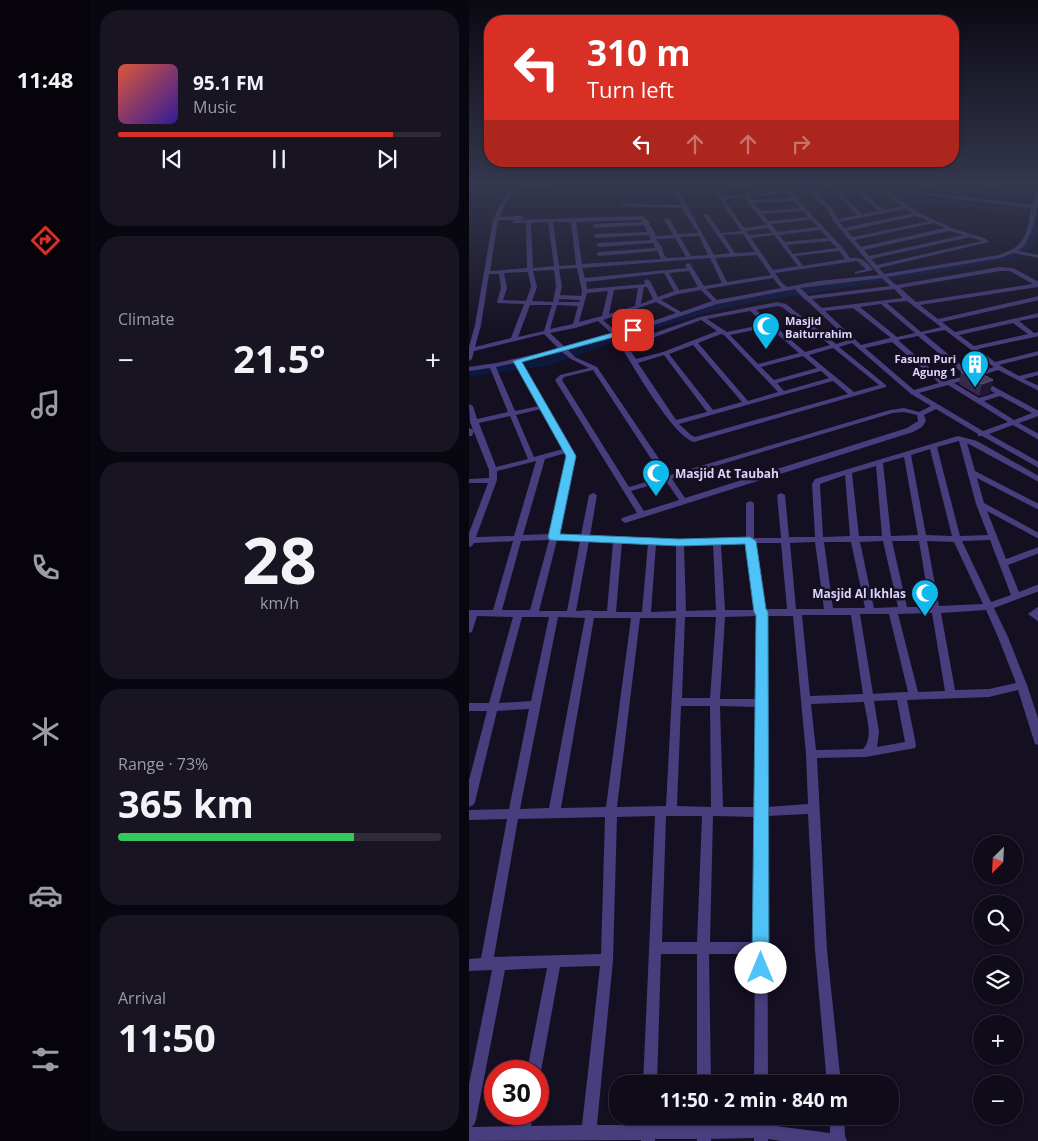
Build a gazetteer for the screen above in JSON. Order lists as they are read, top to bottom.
{
  "places": {
    "mosque": ["Masjid Baiturrahim", "Masjid At Taubah", "Masjid Al Ikhlas"],
    "building": ["Fasum Puri Agung 1"]
  },
  "north": "bottom left",
  "page": {
    "tabs": "11:48",
    "turn": ["310 m", "Turn left"],
    "song": ["95.1 FM", "Music"],
    "tile": [
      "Climate",
      ["28", "km/h"],
      ["Range · 73%", "365 km"],
      ["Arrival", "11:50"]
    ],
    "heat": ["−", "21.5°", "+"],
    "map_buttons": ["+", "−"],
    "limit": "30",
    "trip": "11:50 · 2 min · 840 m"
  }
}
